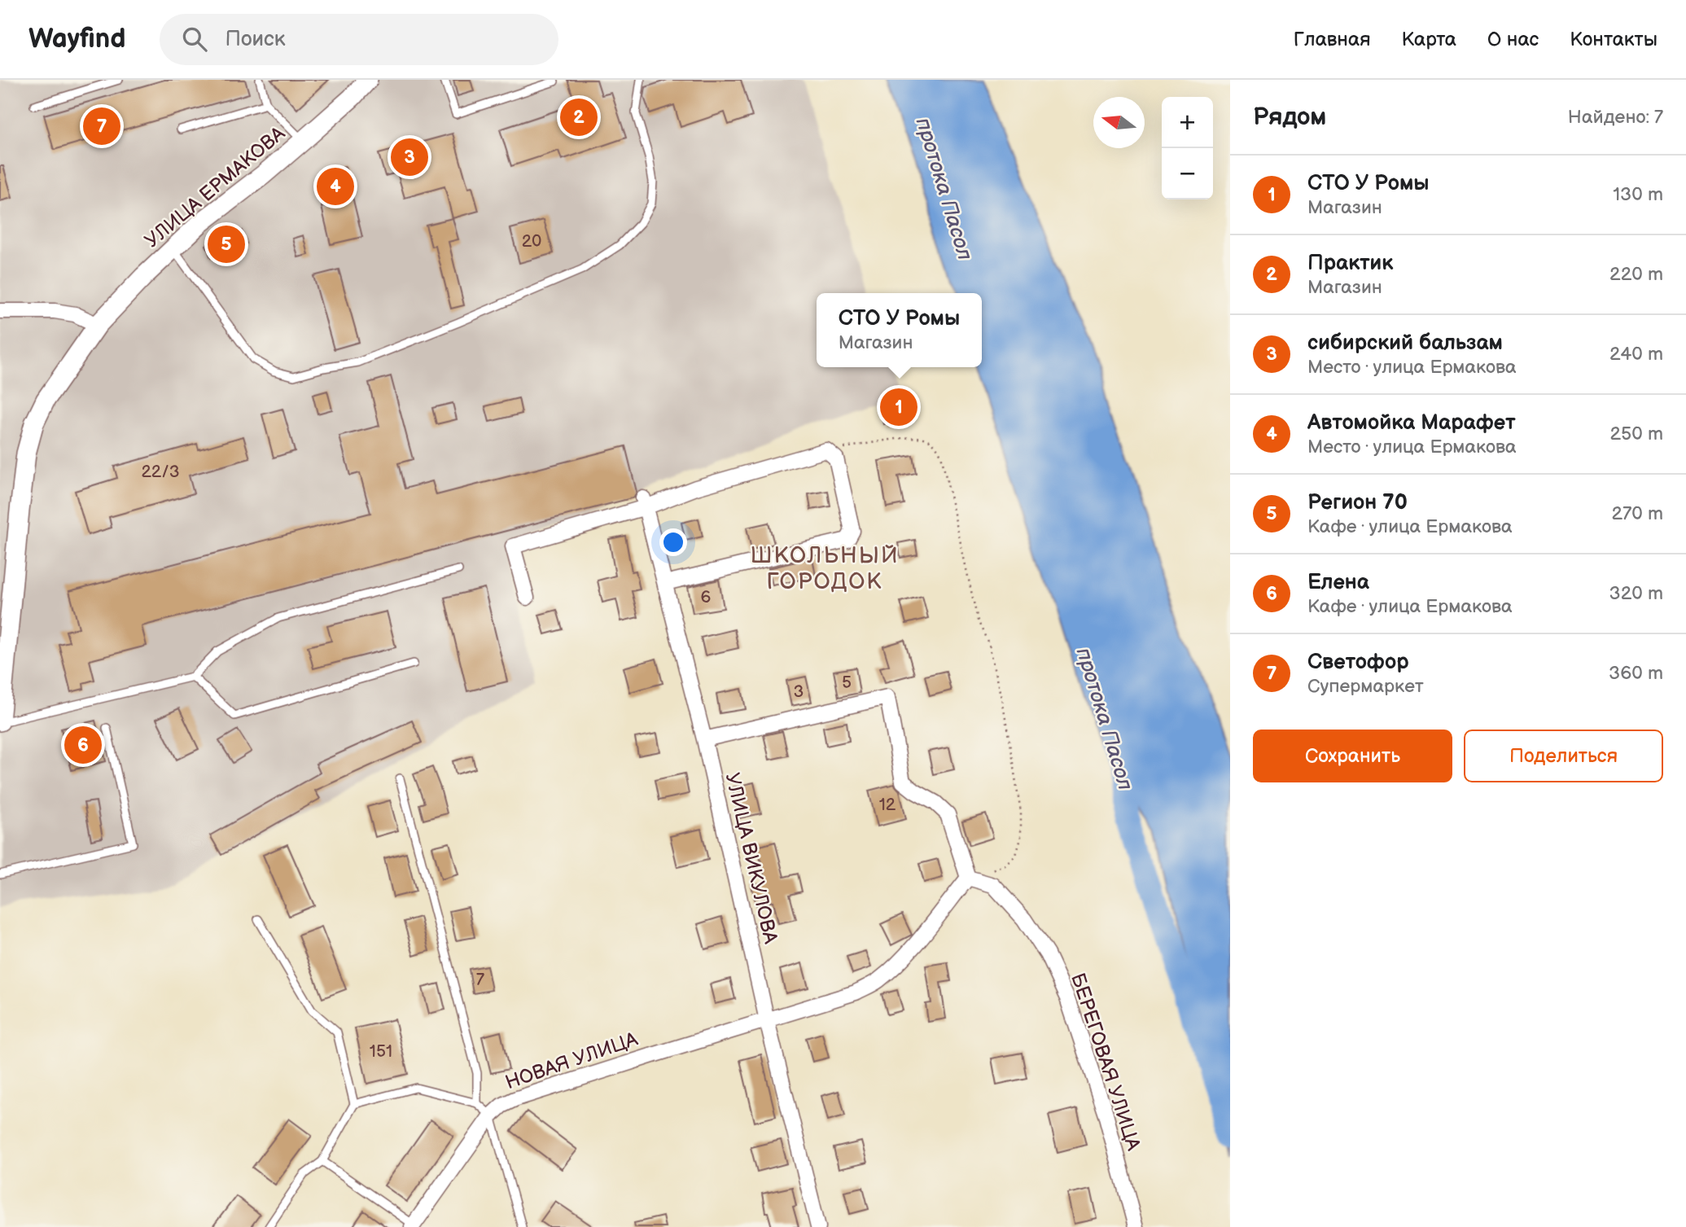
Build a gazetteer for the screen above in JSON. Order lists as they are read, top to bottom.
{
  "streets": {
    "street": [
      "УЛИЦА ЕРМАКОВА",
      "УЛИЦА ВИКУЛОВА",
      "НОВАЯ УЛИЦА",
      "БЕРЕГОВАЯ УЛИЦА"
    ]
  },
  "crossings": [
    ["УЛИЦА ВИКУЛОВА", "НОВАЯ УЛИЦА"],
    ["НОВАЯ УЛИЦА", "БЕРЕГОВАЯ УЛИЦА"]
  ],
  "districts": ["ШКОЛЬНЫЙ ГОРОДОК"],
  "water": ["протока Пасол"],
  "house_numbers": [
    "20",
    "22/3",
    "6",
    "5",
    "3",
    "12",
    "7",
    "151"
  ],
  "north": "left",
  "page": {
    "header": "Wayfind",
    "search": "Поиск",
    "nav": [
      "Главная",
      "Карта",
      "О нас",
      "Контакты"
    ],
    "heading": ["Рядом", "Найдено: 7"],
    "pins": [
      "2",
      "7",
      "3",
      "4",
      "5",
      "1",
      "6"
    ],
    "map_buttons": ["+", "−"],
    "list": [
      {
        "mark": "1",
        "name": "СТО У Ромы",
        "note": "Магазин",
        "value": "130 m"
      },
      {
        "mark": "2",
        "name": "Практик",
        "note": "Магазин",
        "value": "220 m"
      },
      {
        "mark": "3",
        "name": "сибирский бальзам",
        "note": "Место · улица Ермакова",
        "value": "240 m"
      },
      {
        "mark": "4",
        "name": "Автомойка Марафет",
        "note": "Место · улица Ермакова",
        "value": "250 m"
      },
      {
        "mark": "5",
        "name": "Регион 70",
        "note": "Кафе · улица Ермакова",
        "value": "270 m"
      },
      {
        "mark": "6",
        "name": "Елена",
        "note": "Кафе · улица Ермакова",
        "value": "320 m"
      },
      {
        "mark": "7",
        "name": "Светофор",
        "note": "Супермаркет",
        "value": "360 m"
      }
    ],
    "popup": ["СТО У Ромы", "Магазин"],
    "buttons": ["Сохранить", "Поделиться"]
  }
}
